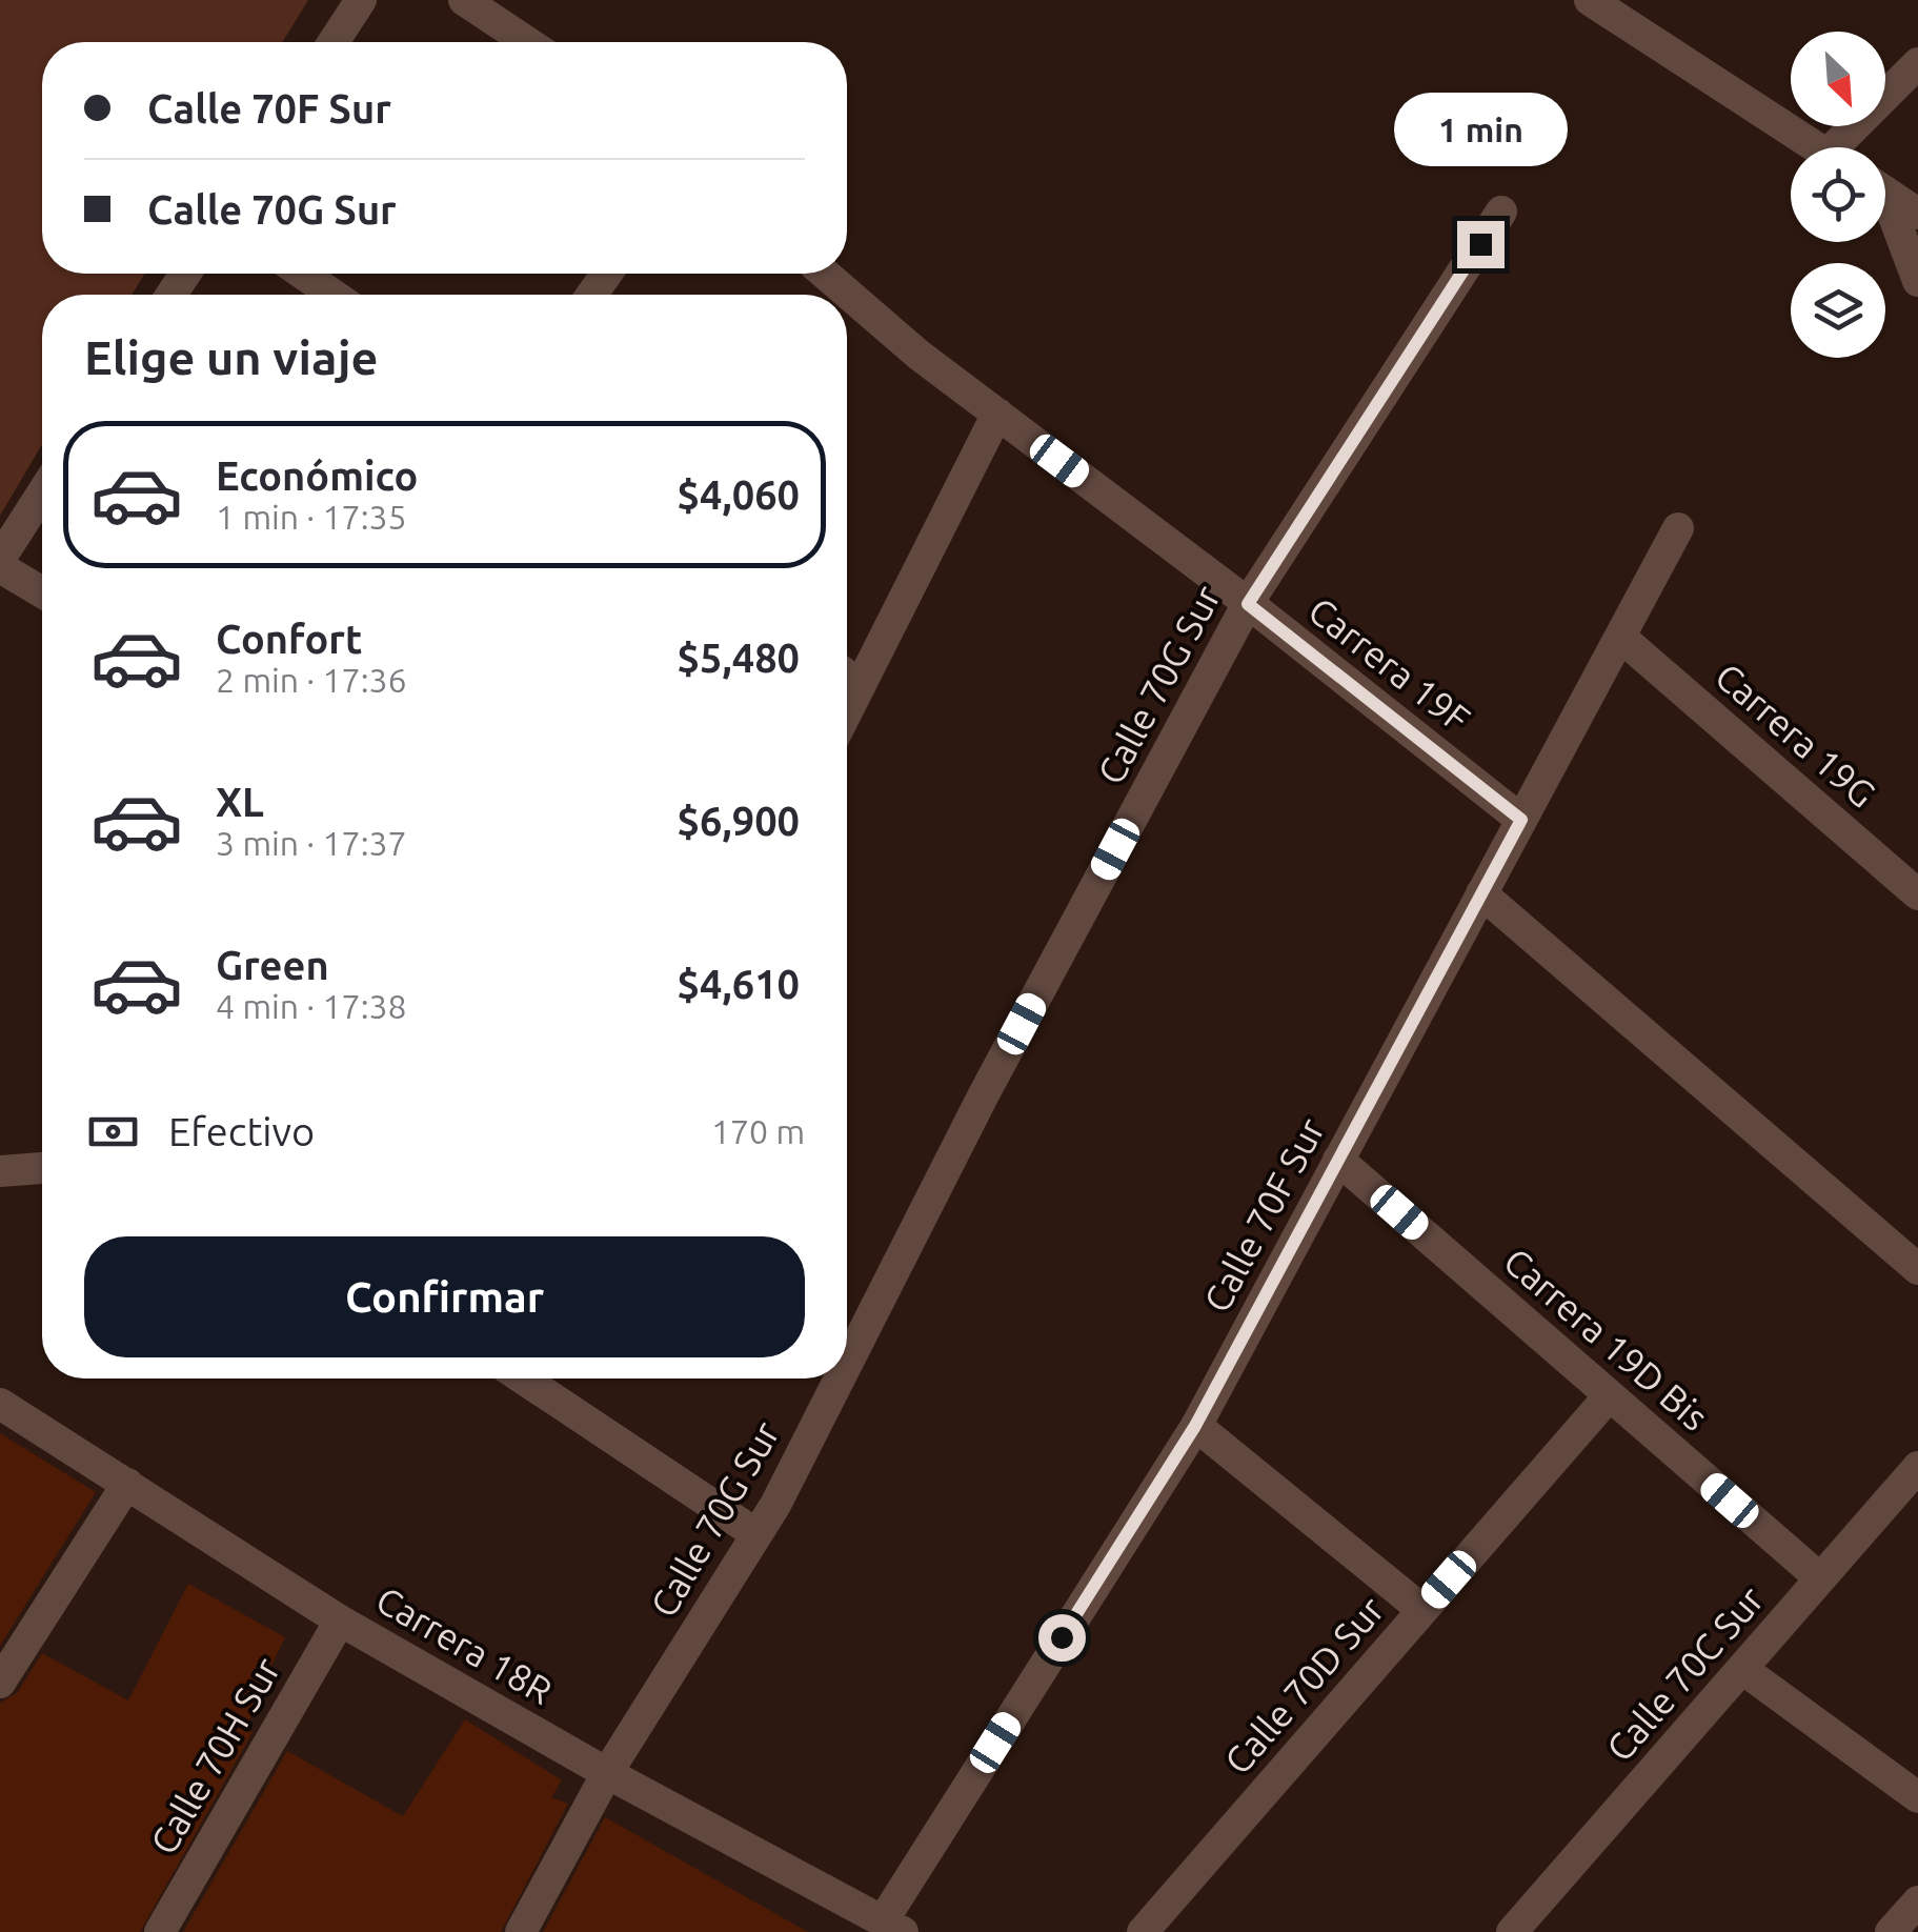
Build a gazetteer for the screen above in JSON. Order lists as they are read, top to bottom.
{
  "streets": {
    "street": [
      "Carrera 19F",
      "Calle 70G Sur",
      "Carrera 19G",
      "Calle 70F Sur",
      "Carrera 19D Bis",
      "Carrera 18R",
      "Calle 70C Sur",
      "Calle 70D Sur",
      "Calle 70H Sur"
    ]
  },
  "crossings": [
    ["Carrera 19F", "Calle 70G Sur"],
    ["Carrera 19F", "Calle 70F Sur"],
    ["Calle 70G Sur", "Carrera 18R"],
    ["Carrera 19G", "Calle 70F Sur"],
    ["Calle 70F Sur", "Carrera 19D Bis"],
    ["Calle 70F Sur", "Carrera 18R"],
    ["Carrera 19D Bis", "Calle 70C Sur"],
    ["Carrera 19D Bis", "Calle 70D Sur"],
    ["Carrera 18R", "Calle 70H Sur"]
  ],
  "north": "bottom right",
  "page": {
    "banner": ["Calle 70F Sur", "Calle 70G Sur"],
    "bubble": "1 min",
    "heading": "Elige un viaje",
    "list": [
      {
        "name": "Económico",
        "note": "1 min · 17:35",
        "value": "$4,060"
      },
      {
        "name": "Confort",
        "note": "2 min · 17:36",
        "value": "$5,480"
      },
      {
        "name": "XL",
        "note": "3 min · 17:37",
        "value": "$6,900"
      },
      {
        "name": "Green",
        "note": "4 min · 17:38",
        "value": "$4,610"
      }
    ],
    "pay": ["Efectivo", "170 m"],
    "buttons": "Confirmar"
  }
}
